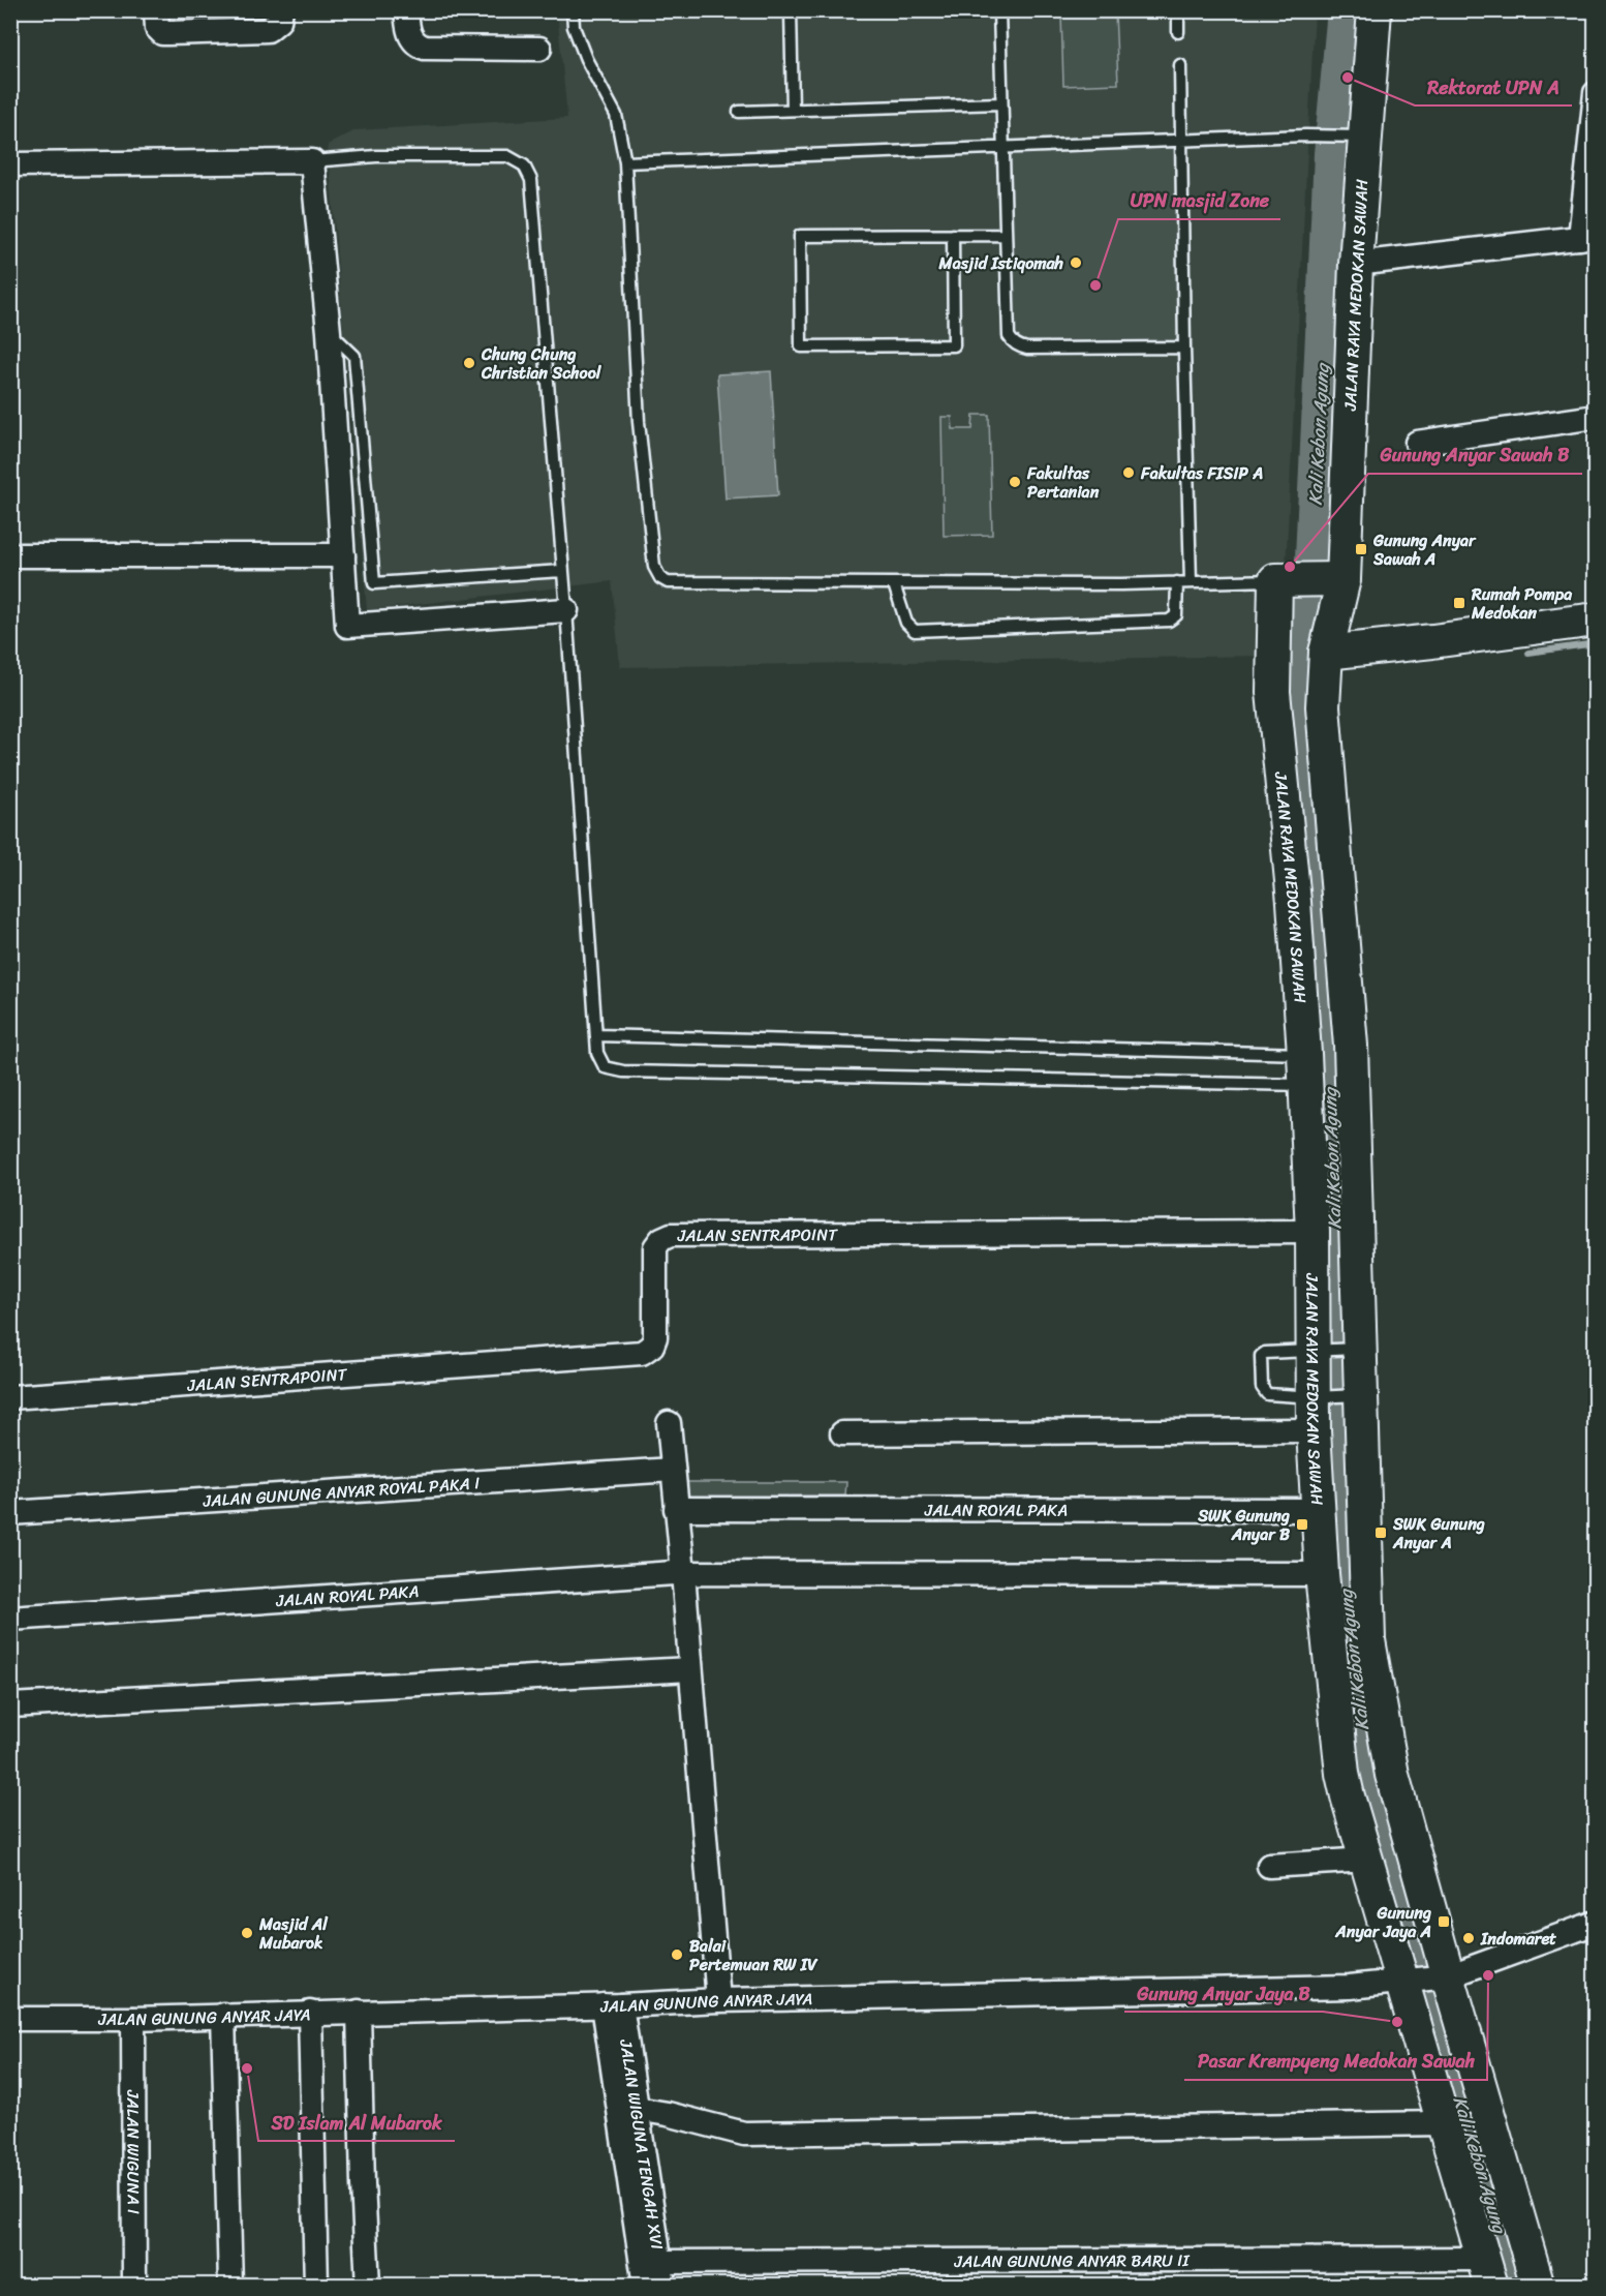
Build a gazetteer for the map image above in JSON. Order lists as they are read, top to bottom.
{
  "streets": {
    "street": [
      "JALAN RAYA MEDOKAN SAWAH",
      "JALAN SENTRAPOINT",
      "JALAN GUNUNG ANYAR ROYAL PAKA I",
      "JALAN ROYAL PAKA",
      "JALAN GUNUNG ANYAR JAYA",
      "JALAN WIGUNA TENGAH XVI",
      "JALAN WIGUNA I",
      "JALAN GUNUNG ANYAR BARU II"
    ]
  },
  "crossings": [
    ["JALAN RAYA MEDOKAN SAWAH", "JALAN SENTRAPOINT"],
    ["JALAN RAYA MEDOKAN SAWAH", "JALAN ROYAL PAKA"],
    ["JALAN RAYA MEDOKAN SAWAH", "JALAN GUNUNG ANYAR JAYA"],
    ["JALAN RAYA MEDOKAN SAWAH", "JALAN GUNUNG ANYAR BARU II"],
    ["JALAN GUNUNG ANYAR JAYA", "JALAN WIGUNA TENGAH XVI"],
    ["JALAN GUNUNG ANYAR JAYA", "JALAN WIGUNA I"],
    ["JALAN WIGUNA TENGAH XVI", "JALAN GUNUNG ANYAR BARU II"]
  ],
  "water": ["Kali Kebon Agung"],
  "places": {
    "other": [
      "Rektorat UPN A",
      "Masjid Istiqomah",
      "UPN masjid Zone",
      "Chung Chung Christian School",
      "Fakultas FISIP A",
      "Fakultas Pertanian",
      "Gunung Anyar Sawah B",
      "Masjid Al Mubarok",
      "Indomaret",
      "Balai Pertemuan RW IV",
      "Pasar Krempyeng Medokan Sawah",
      "Gunung Anyar Jaya B",
      "SD Islam Al Mubarok"
    ],
    "transit": [
      "Gunung Anyar Sawah A",
      "Rumah Pompa Medokan",
      "SWK Gunung Anyar B",
      "SWK Gunung Anyar A",
      "Gunung Anyar Jaya A"
    ]
  }
}
